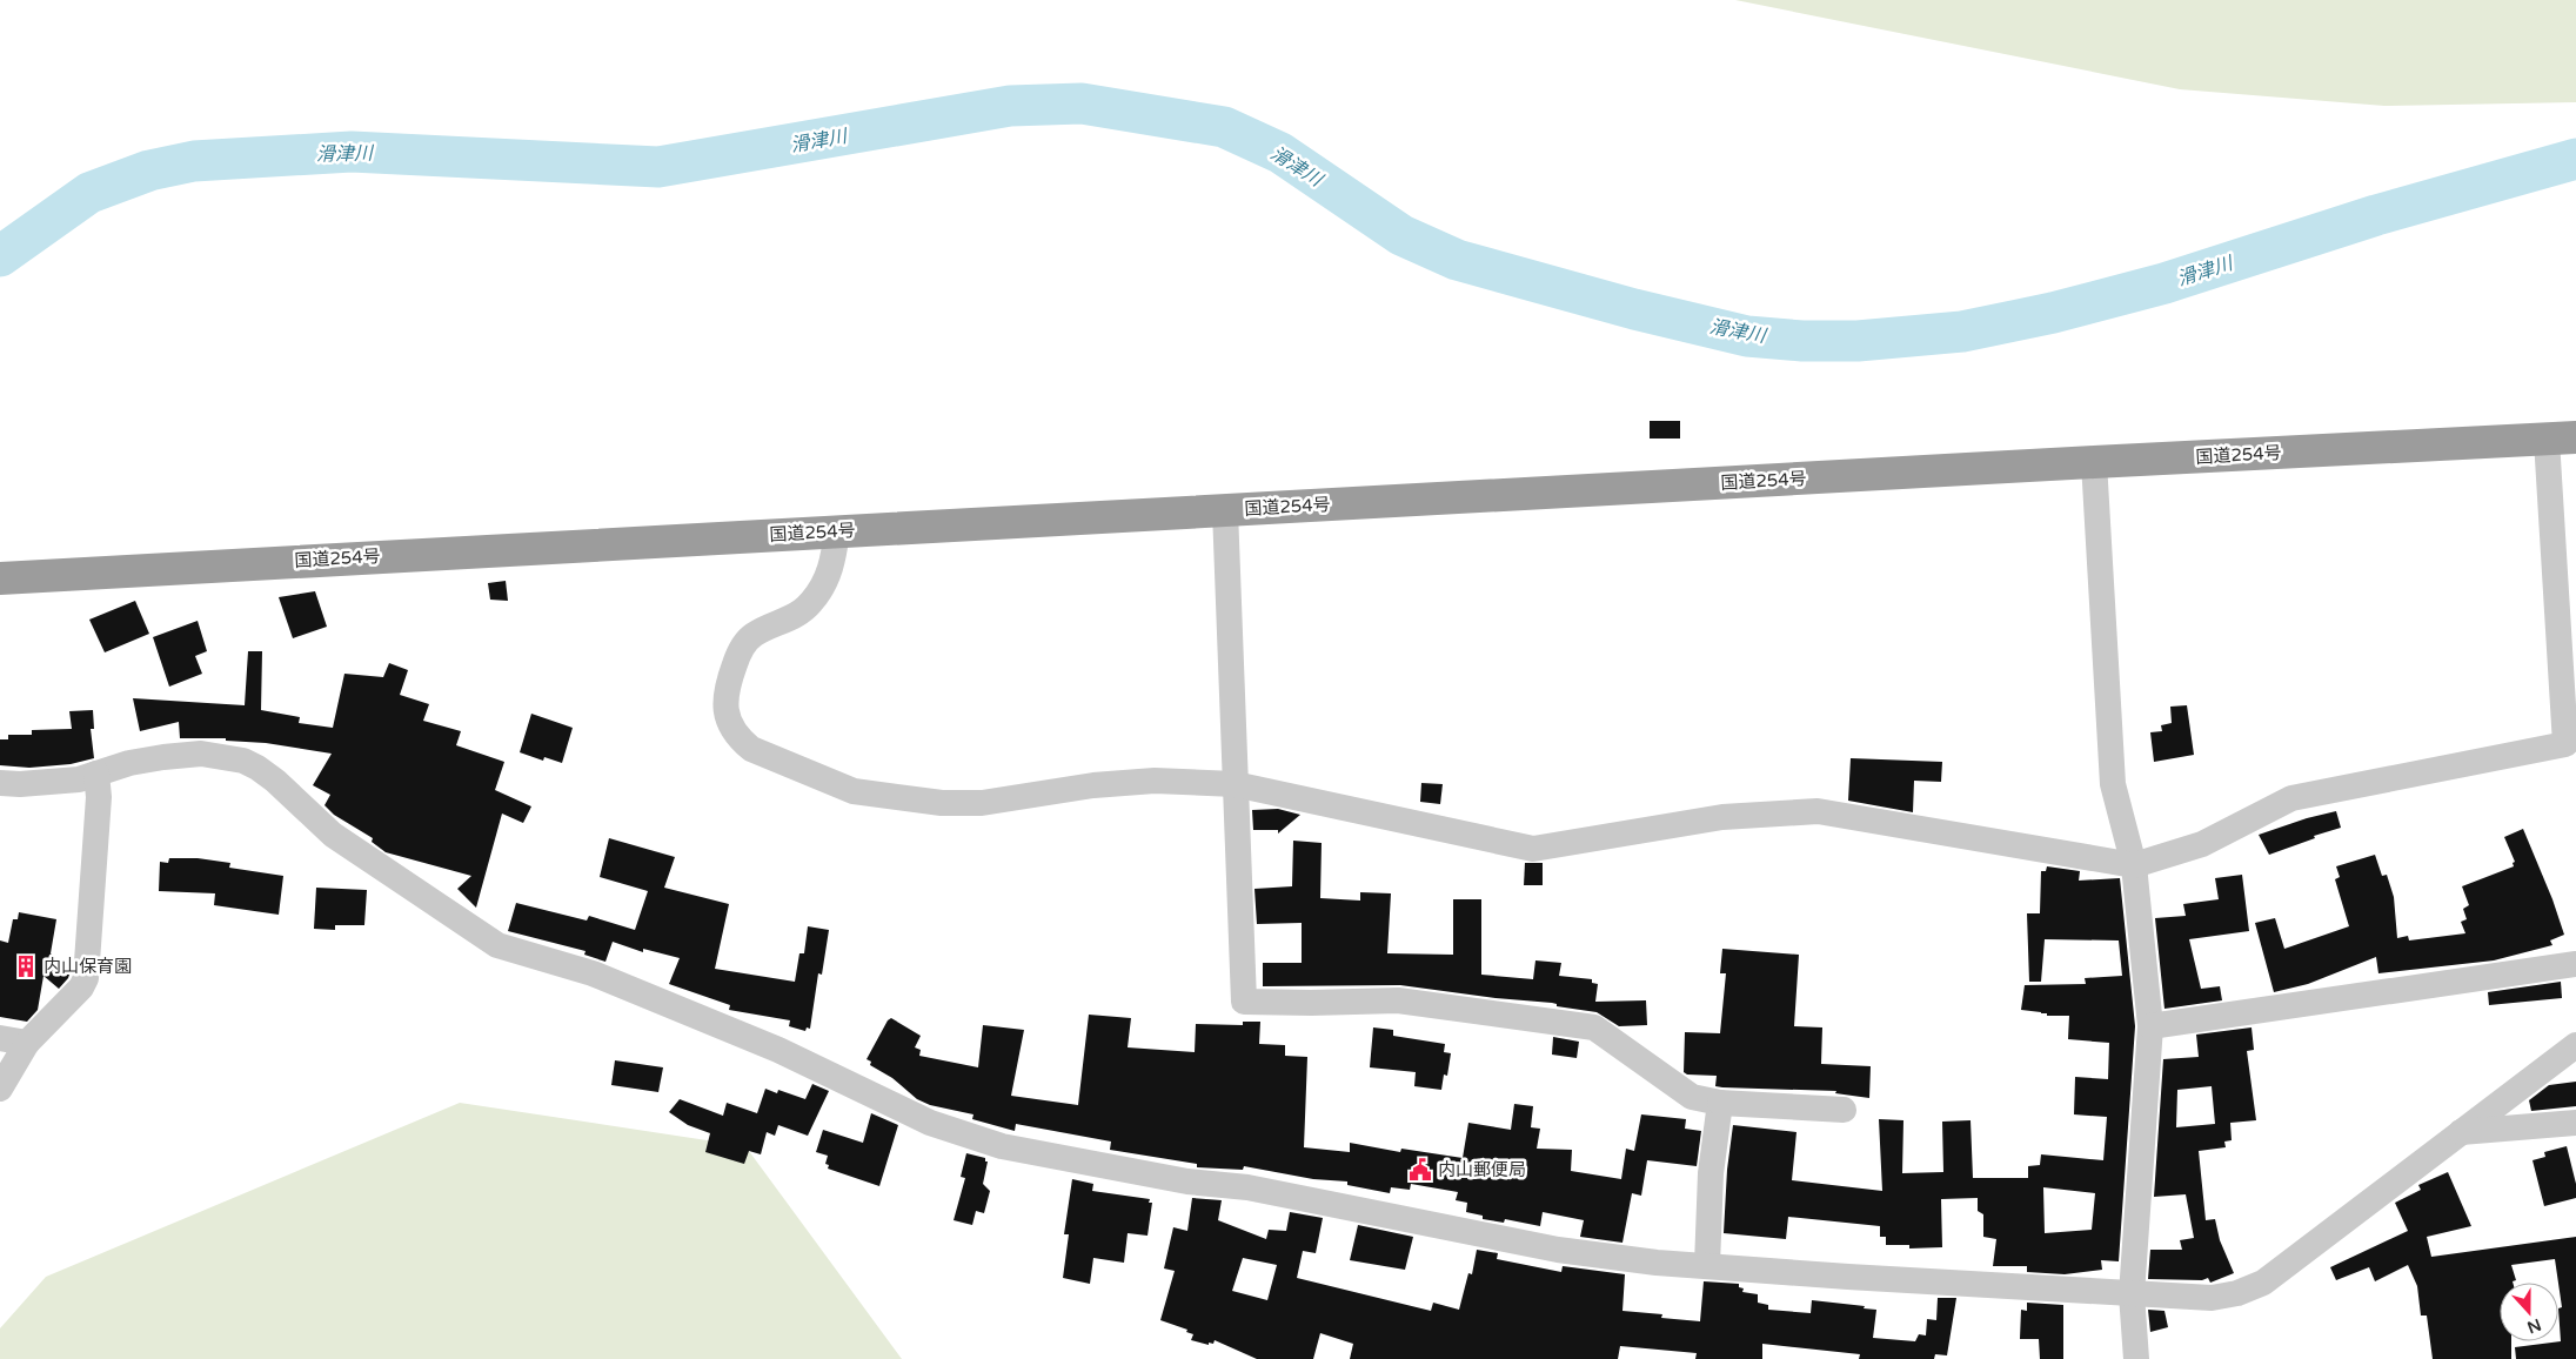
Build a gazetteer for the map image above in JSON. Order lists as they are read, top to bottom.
{
  "streets": {
    "highway": ["国道254号"]
  },
  "water": ["滑津川"],
  "places": {
    "building": ["内山保育園"],
    "public building": ["内山郵便局"]
  },
  "north": "bottom"
}
